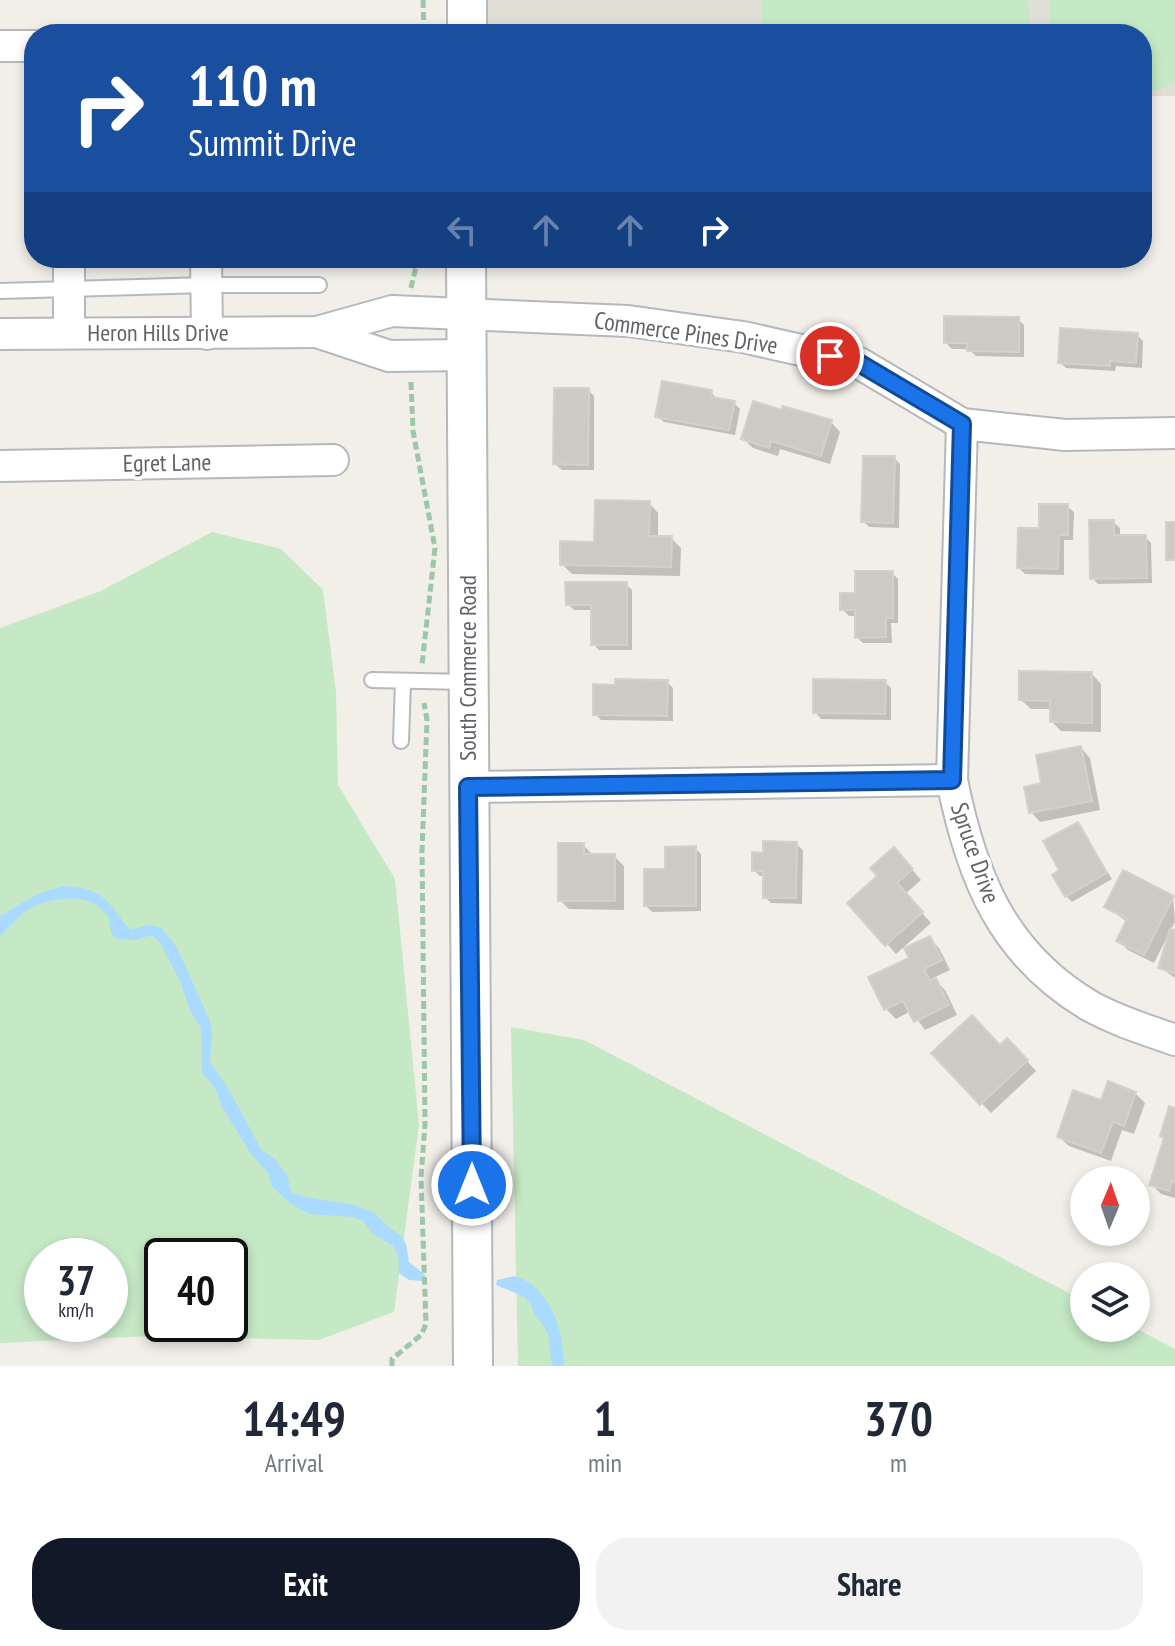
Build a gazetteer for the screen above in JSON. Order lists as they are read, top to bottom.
{
  "streets": {
    "street": [
      "Heron Hills Drive",
      "Commerce Pines Drive",
      "Egret Lane",
      "South Commerce Road",
      "Spruce Drive"
    ]
  },
  "crossings": [
    ["Heron Hills Drive", "Commerce Pines Drive"],
    ["Heron Hills Drive", "South Commerce Road"],
    ["Commerce Pines Drive", "South Commerce Road"],
    ["Commerce Pines Drive", "Spruce Drive"]
  ],
  "north": "top",
  "page": {
    "turn": ["110 m", "Summit Drive"],
    "speed": "37 km/h",
    "limit": "40",
    "eta": [
      "14:49",
      "Arrival",
      "1",
      "min",
      "370",
      "m"
    ],
    "buttons": ["Exit", "Share"]
  }
}
